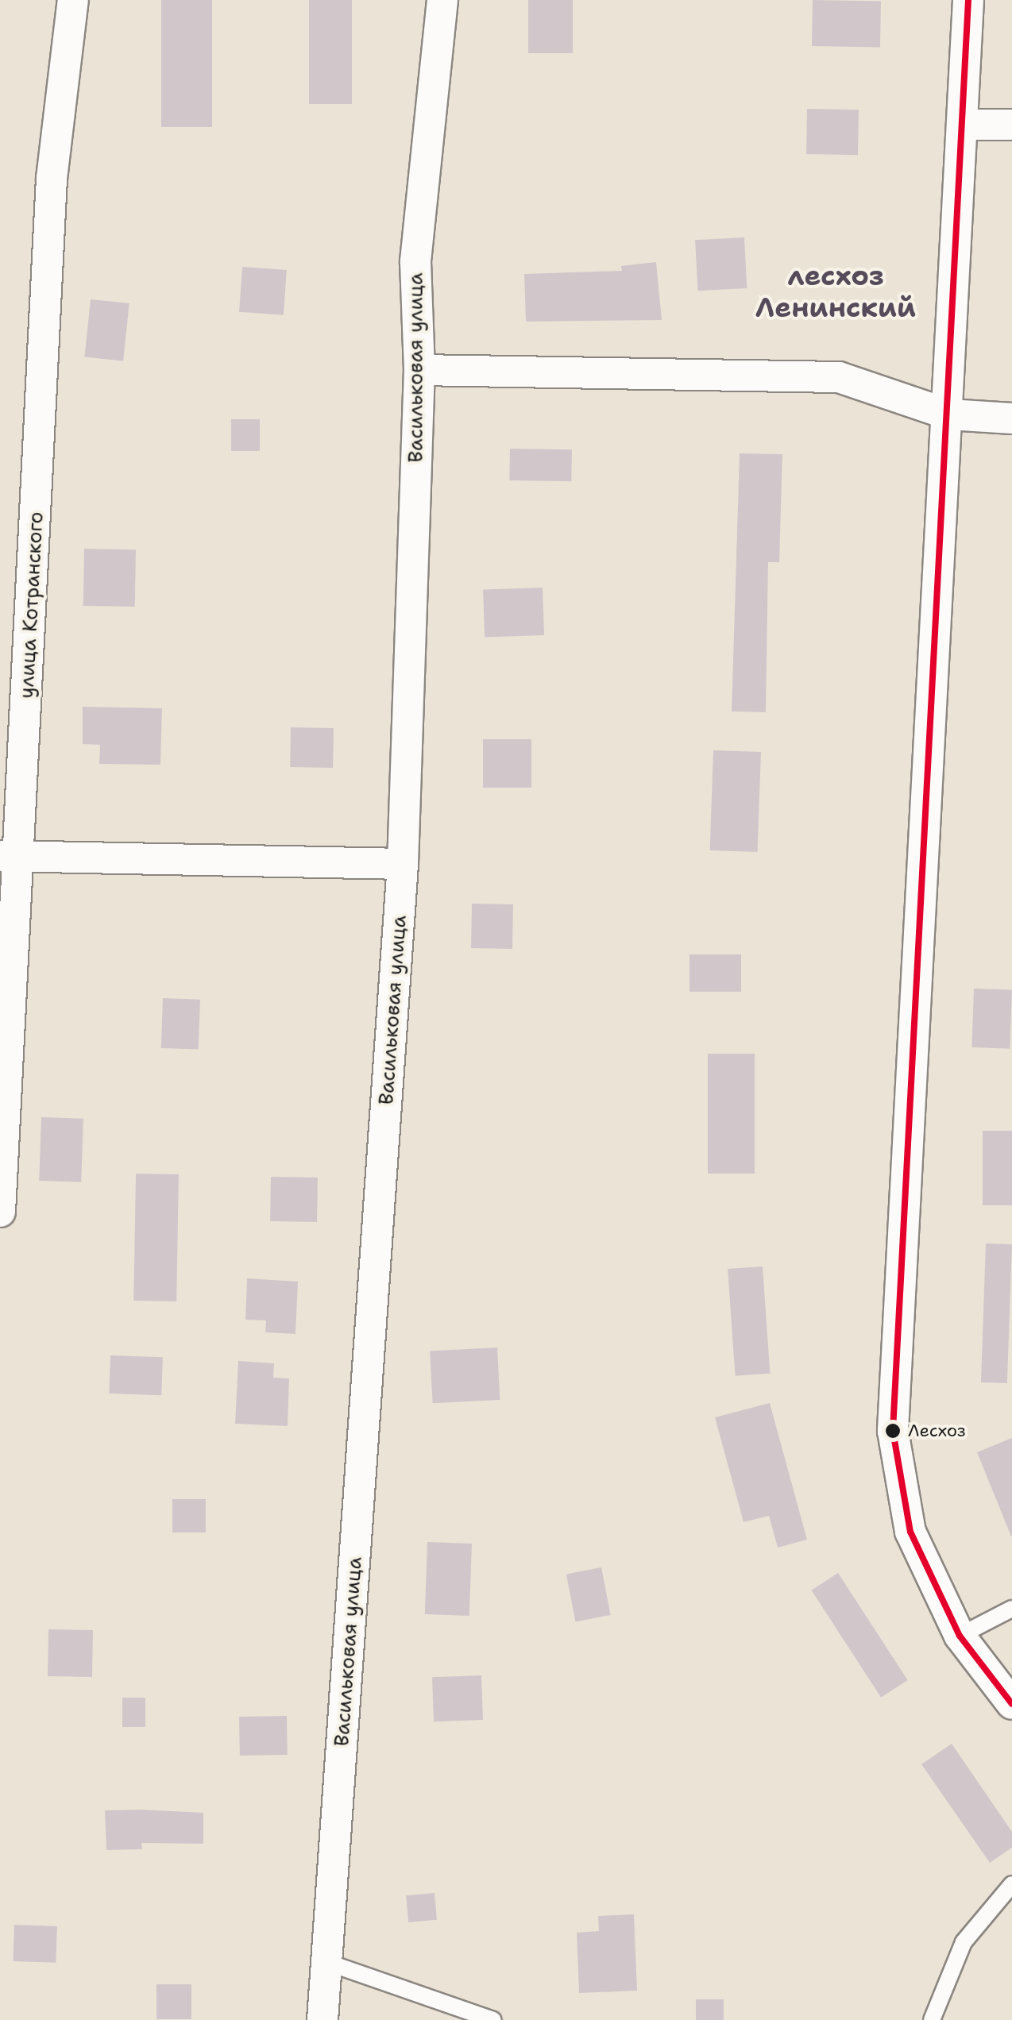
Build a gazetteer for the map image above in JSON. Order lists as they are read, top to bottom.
{
  "streets": {
    "street": ["Васильковая улица", "улица Котранского"]
  },
  "districts": ["лесхоз Ленинский"],
  "places": ["Лесхоз"]
}
